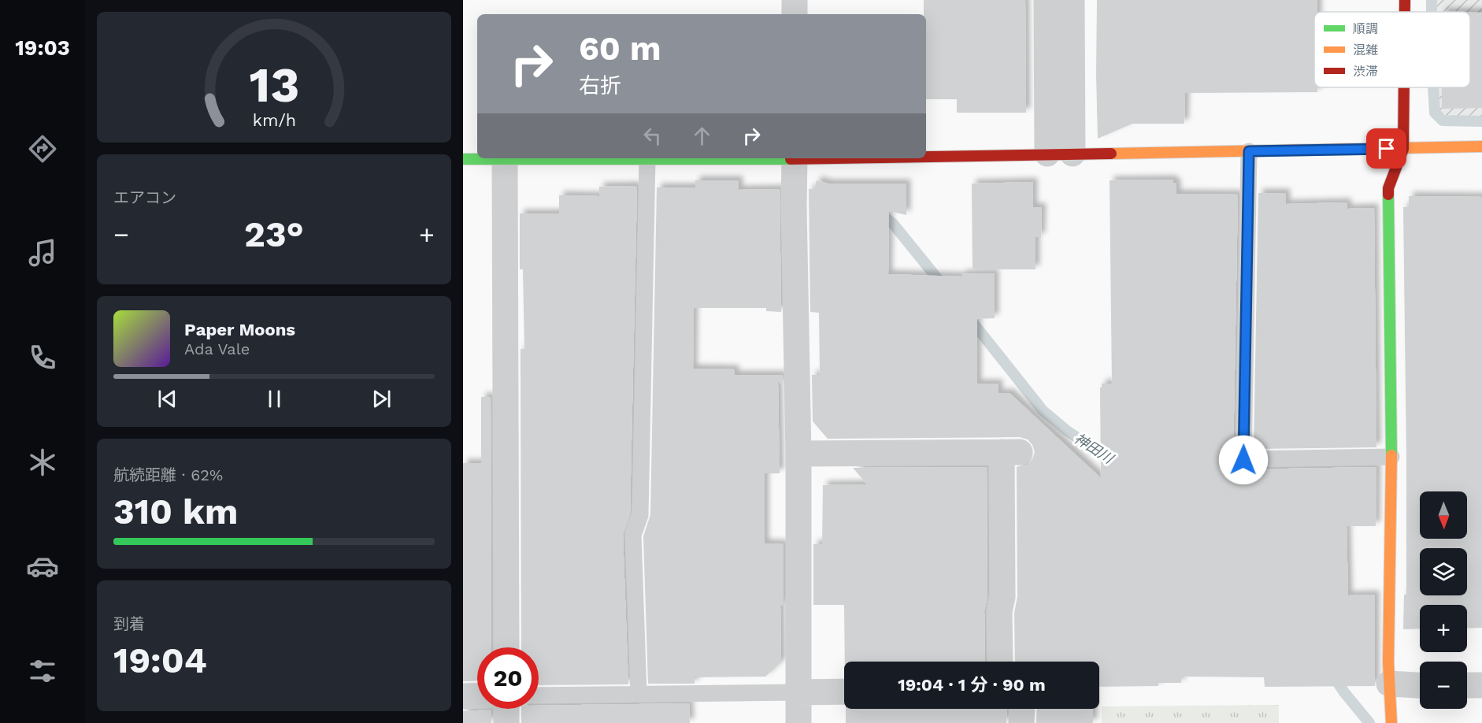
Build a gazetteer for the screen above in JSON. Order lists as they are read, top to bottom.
{
  "water": ["神田川"],
  "legend": ["順調", "混雑", "渋滞"],
  "north": "bottom",
  "page": {
    "tabs": "19:03",
    "turn": ["60 m", "右折"],
    "tile": [
      "エアコン",
      ["航続距離 · 62%", "310 km"],
      ["到着", "19:04"]
    ],
    "heat": ["−", "23°", "+"],
    "song": ["Paper Moons", "Ada Vale"],
    "map_buttons": ["+", "−"],
    "limit": "20",
    "trip": "19:04 · 1 分 · 90 m",
    "gauge": ["13", "km/h"]
  }
}
